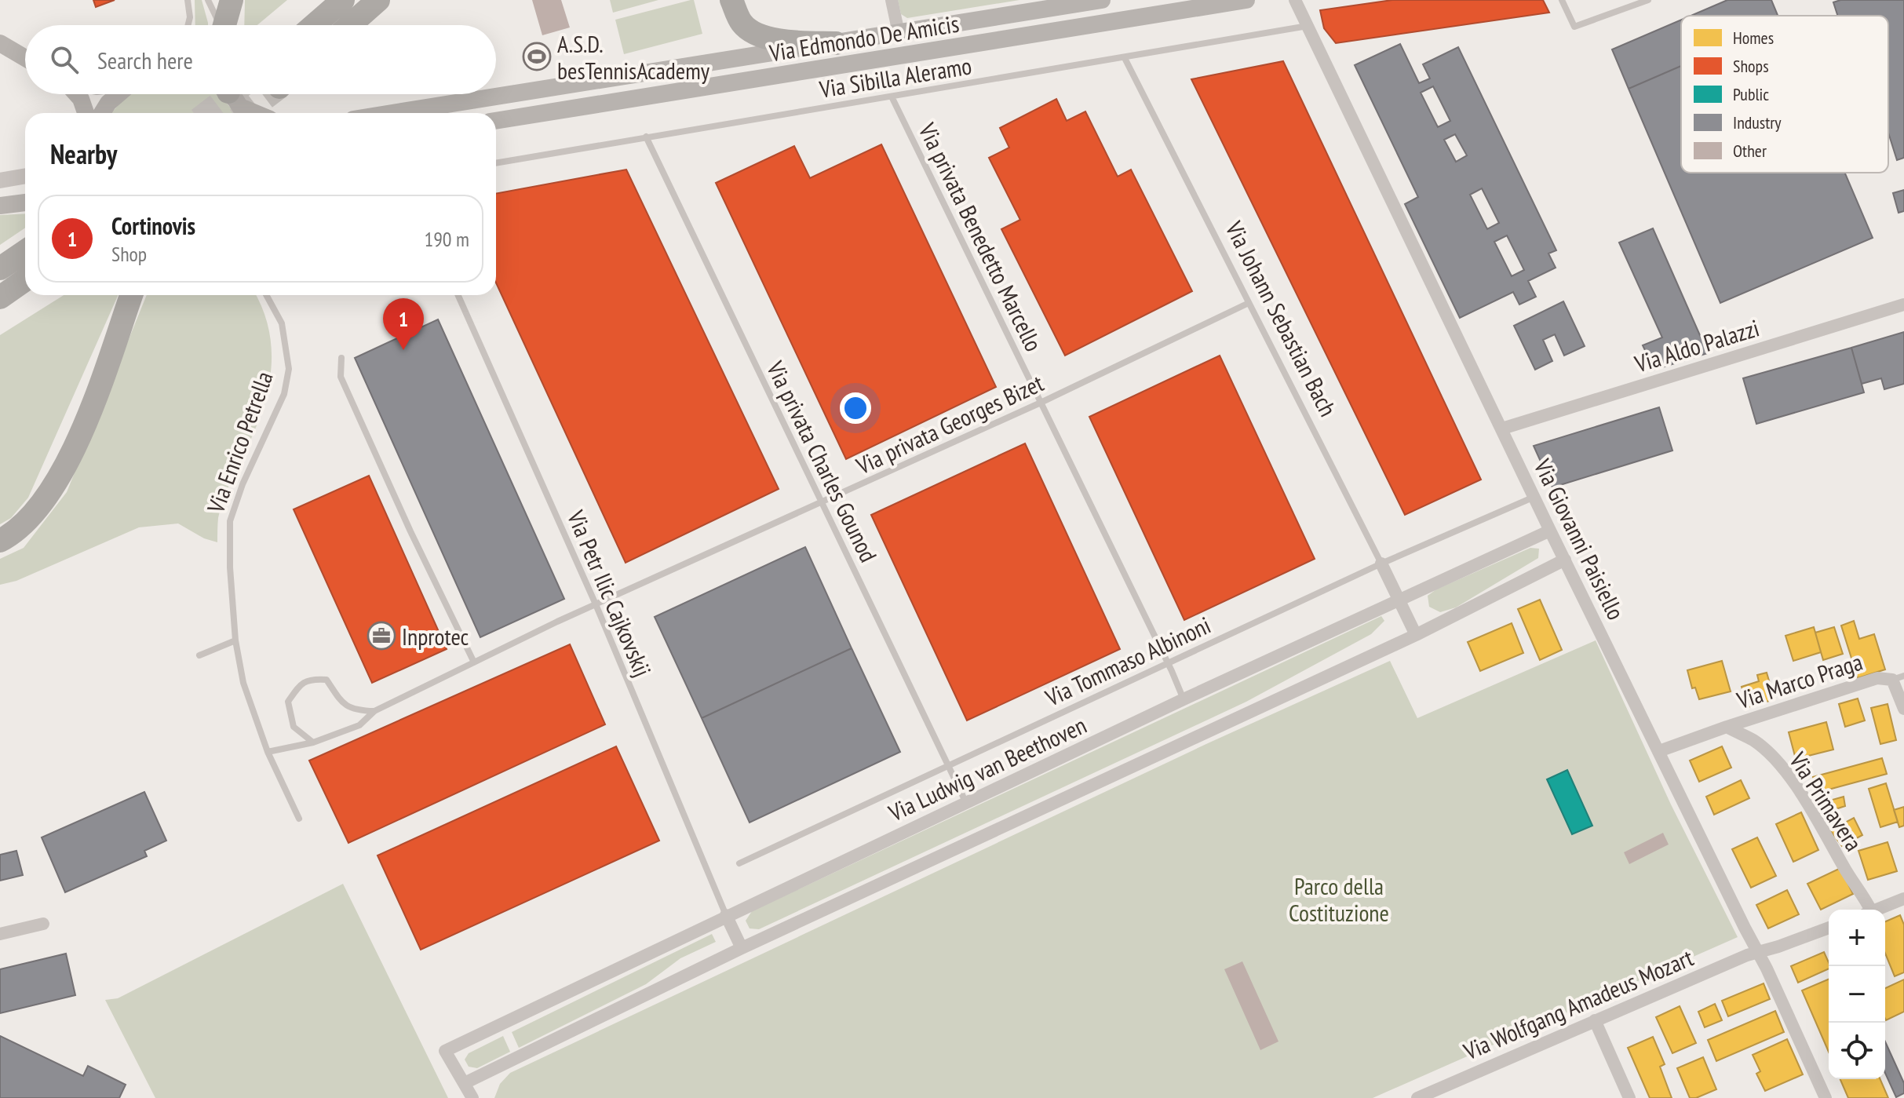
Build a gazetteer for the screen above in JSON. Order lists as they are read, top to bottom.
{
  "streets": {
    "main road": ["Via Edmondo De Amicis"],
    "street": [
      "Via Johann Sebastian Bach",
      "Via Aldo Palazzi",
      "Via Giovanni Paisiello",
      "Via Marco Praga",
      "Via Ludwig van Beethoven",
      "Via Primavera",
      "Via Wolfgang Amadeus Mozart"
    ],
    "lane": [
      "Via Sibilla Aleramo",
      "Via privata Benedetto Marcello",
      "Via privata Georges Bizet",
      "Via Enrico Petrella",
      "Via privata Charles Gounod",
      "Via Petr Ilic Cajkovskij",
      "Via Tommaso Albinoni"
    ]
  },
  "crossings": [
    ["Via Sibilla Aleramo", "Via privata Benedetto Marcello"],
    ["Via Sibilla Aleramo", "Via Johann Sebastian Bach"],
    ["Via Sibilla Aleramo", "Via privata Charles Gounod"],
    ["Via Sibilla Aleramo", "Via Giovanni Paisiello"],
    ["Via privata Benedetto Marcello", "Via privata Georges Bizet"],
    ["Via privata Benedetto Marcello", "Via Tommaso Albinoni"],
    ["Via privata Benedetto Marcello", "Via Ludwig van Beethoven"],
    ["Via Johann Sebastian Bach", "Via privata Georges Bizet"],
    ["Via Johann Sebastian Bach", "Via Tommaso Albinoni"],
    ["Via Johann Sebastian Bach", "Via Ludwig van Beethoven"],
    ["Via Aldo Palazzi", "Via Giovanni Paisiello"],
    ["Via privata Georges Bizet", "Via privata Charles Gounod"],
    ["Via privata Georges Bizet", "Via Petr Ilic Cajkovskij"],
    ["Via privata Charles Gounod", "Via Tommaso Albinoni"],
    ["Via privata Charles Gounod", "Via Ludwig van Beethoven"],
    ["Via Giovanni Paisiello", "Via Tommaso Albinoni"],
    ["Via Giovanni Paisiello", "Via Ludwig van Beethoven"],
    ["Via Giovanni Paisiello", "Via Wolfgang Amadeus Mozart"],
    ["Via Petr Ilic Cajkovskij", "Via Ludwig van Beethoven"],
    ["Via Marco Praga", "Via Primavera"]
  ],
  "parks": ["Parco della Costituzione"],
  "places": {
    "sports": ["A.S.D. besTennisAcademy"],
    "office": ["Inprotec"]
  },
  "legend": [
    "Homes",
    "Shops",
    "Public",
    "Industry",
    "Other"
  ],
  "page": {
    "search": "Search here",
    "heading": "Nearby",
    "list": [
      {
        "mark": "1",
        "name": "Cortinovis",
        "note": "Shop",
        "value": "190 m"
      }
    ],
    "pins": "1",
    "map_buttons": ["+", "−"]
  }
}
